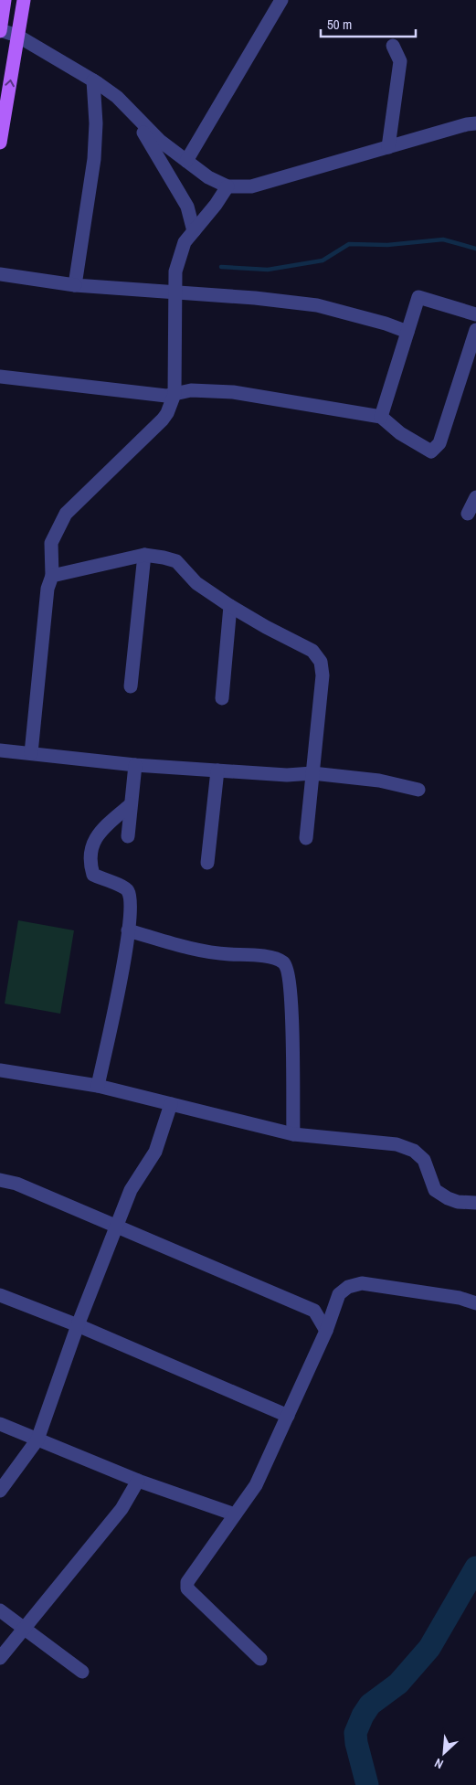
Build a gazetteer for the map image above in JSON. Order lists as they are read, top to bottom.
{
  "scale_bar": "50 m",
  "north": "bottom left"
}
